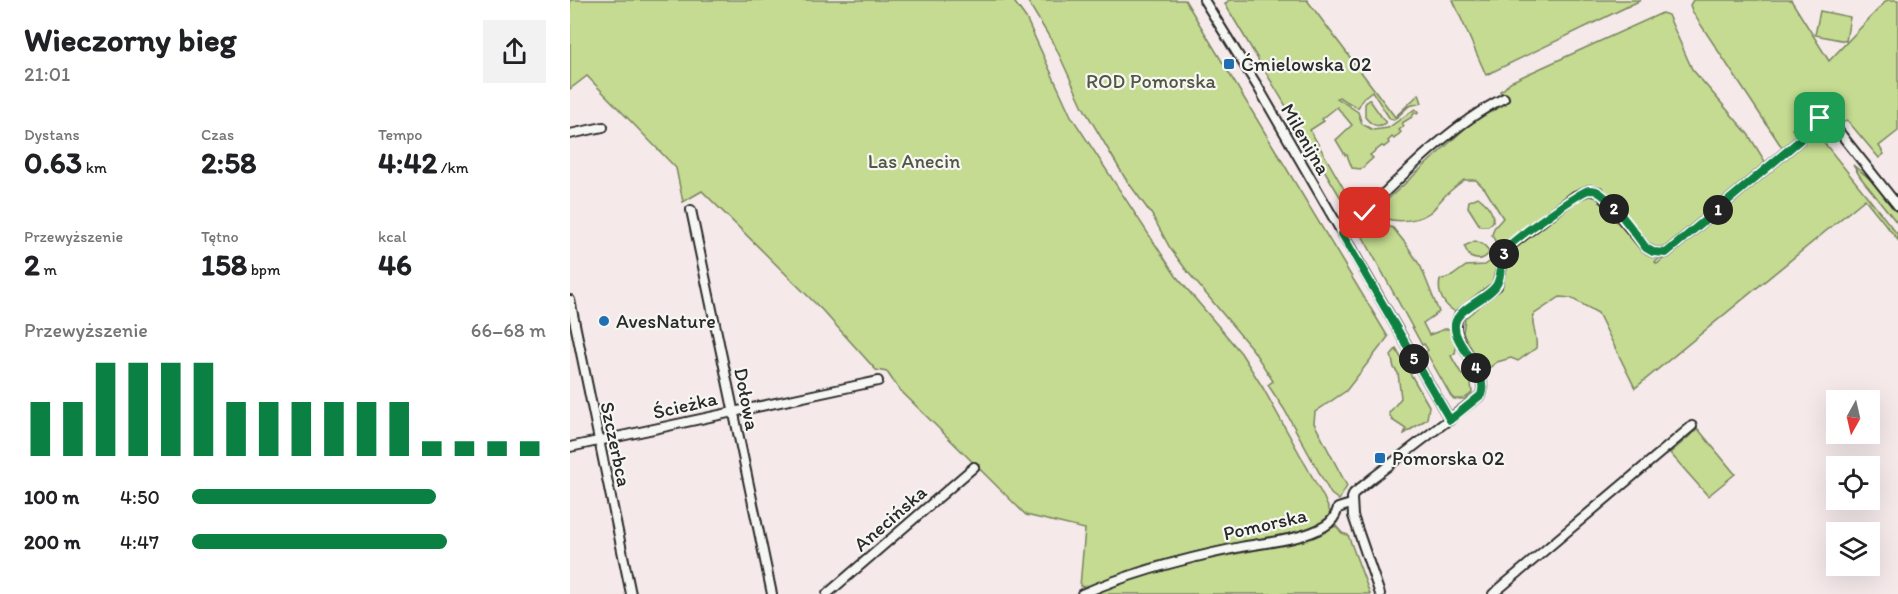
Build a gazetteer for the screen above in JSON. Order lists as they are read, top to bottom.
{
  "streets": {
    "street": [
      "Milenijna",
      "Dołowa",
      "Ścieżka",
      "Szczerbca",
      "Anecińska",
      "Pomorska"
    ]
  },
  "crossings": [
    ["Milenijna", "Pomorska"],
    ["Dołowa", "Ścieżka"],
    ["Ścieżka", "Szczerbca"]
  ],
  "parks": ["ROD Pomorska", "Las Anecin"],
  "places": {
    "transit": ["Ćmielowska 02", "Pomorska 02"],
    "other": ["AvesNature"]
  },
  "north": "bottom",
  "page": {
    "heading": ["Wieczorny bieg", "21:01"],
    "stats": [
      ["Dystans", "0.63 km"],
      ["Czas", "2:58"],
      ["Tempo", "4:42 /km"],
      ["Przewyższenie", "2 m"],
      ["Tętno", "158 bpm"],
      ["kcal", "46"]
    ],
    "pins": [
      "2",
      "1",
      "3",
      "5",
      "4"
    ],
    "chart": ["Przewyższenie", "66–68 m"],
    "list": [
      {
        "name": "100 m",
        "note": "4:50"
      },
      {
        "name": "200 m",
        "note": "4:47"
      }
    ]
  }
}
